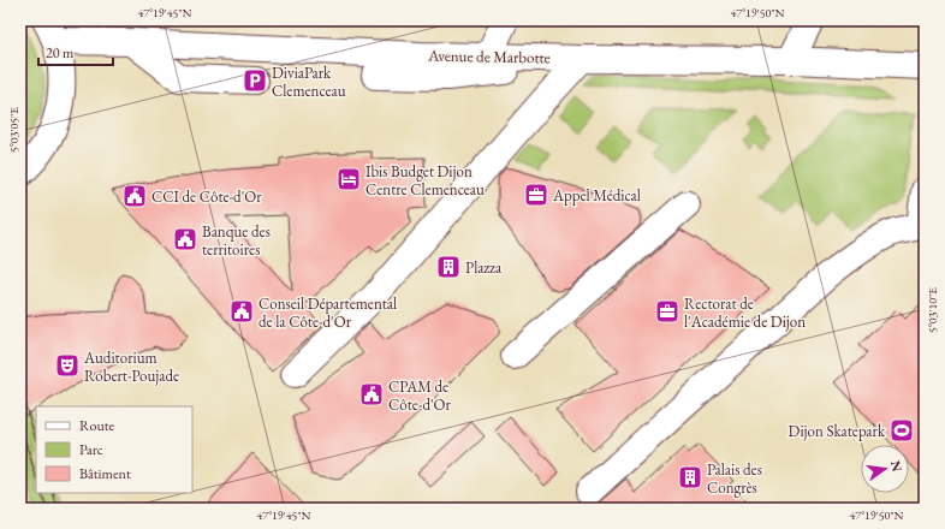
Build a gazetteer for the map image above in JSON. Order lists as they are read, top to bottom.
{
  "streets": {
    "street": ["Avenue de Marbotte"]
  },
  "places": {
    "parking": ["DiviaPark Clemenceau"],
    "hotel": ["Ibis Budget Dijon Centre Clemenceau"],
    "office": ["Appel Médical", "Rectorat de l'Académie de Dijon"],
    "public building": [
      "CCI de Côte-d'Or",
      "Banque des territoires",
      "Conseil Départemental de la Côte-d'Or",
      "CPAM de Côte-d'Or"
    ],
    "building": ["Plazza", "Palais des Congrès"],
    "theatre": ["Auditorium Robert-Poujade"],
    "sports": ["Dijon Skatepark"]
  },
  "legend": ["Route", "Parc", "Bâtiment"],
  "scale_bar": "20 m",
  "north": "right",
  "coordinates": [
    "47°19'45\"N",
    "47°19'50\"N",
    "5°03'05\"E",
    "5°03'10\"E"
  ]
}
